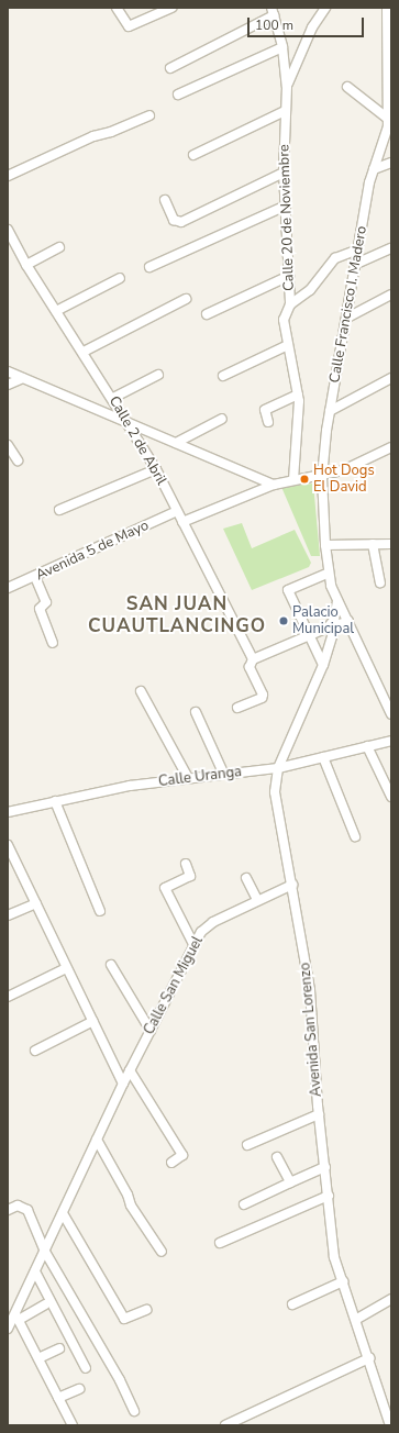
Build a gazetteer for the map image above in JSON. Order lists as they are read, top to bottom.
{
  "streets": {
    "street": [
      "Calle 20 de Noviembre",
      "Calle Francisco I. Madero",
      "Calle 2 de Abril",
      "Avenida 5 de Mayo",
      "Calle Uranga",
      "Calle San Miguel",
      "Avenida San Lorenzo"
    ]
  },
  "crossings": [
    ["Calle Francisco I. Madero", "Avenida San Lorenzo"],
    ["Calle 2 de Abril", "Avenida 5 de Mayo"],
    ["Calle Uranga", "Avenida San Lorenzo"],
    ["Calle San Miguel", "Avenida San Lorenzo"]
  ],
  "districts": ["SAN JUAN CUAUTLANCINGO"],
  "places": ["Hot Dogs El David", "Palacio Municipal"],
  "scale_bar": "100 m"
}
